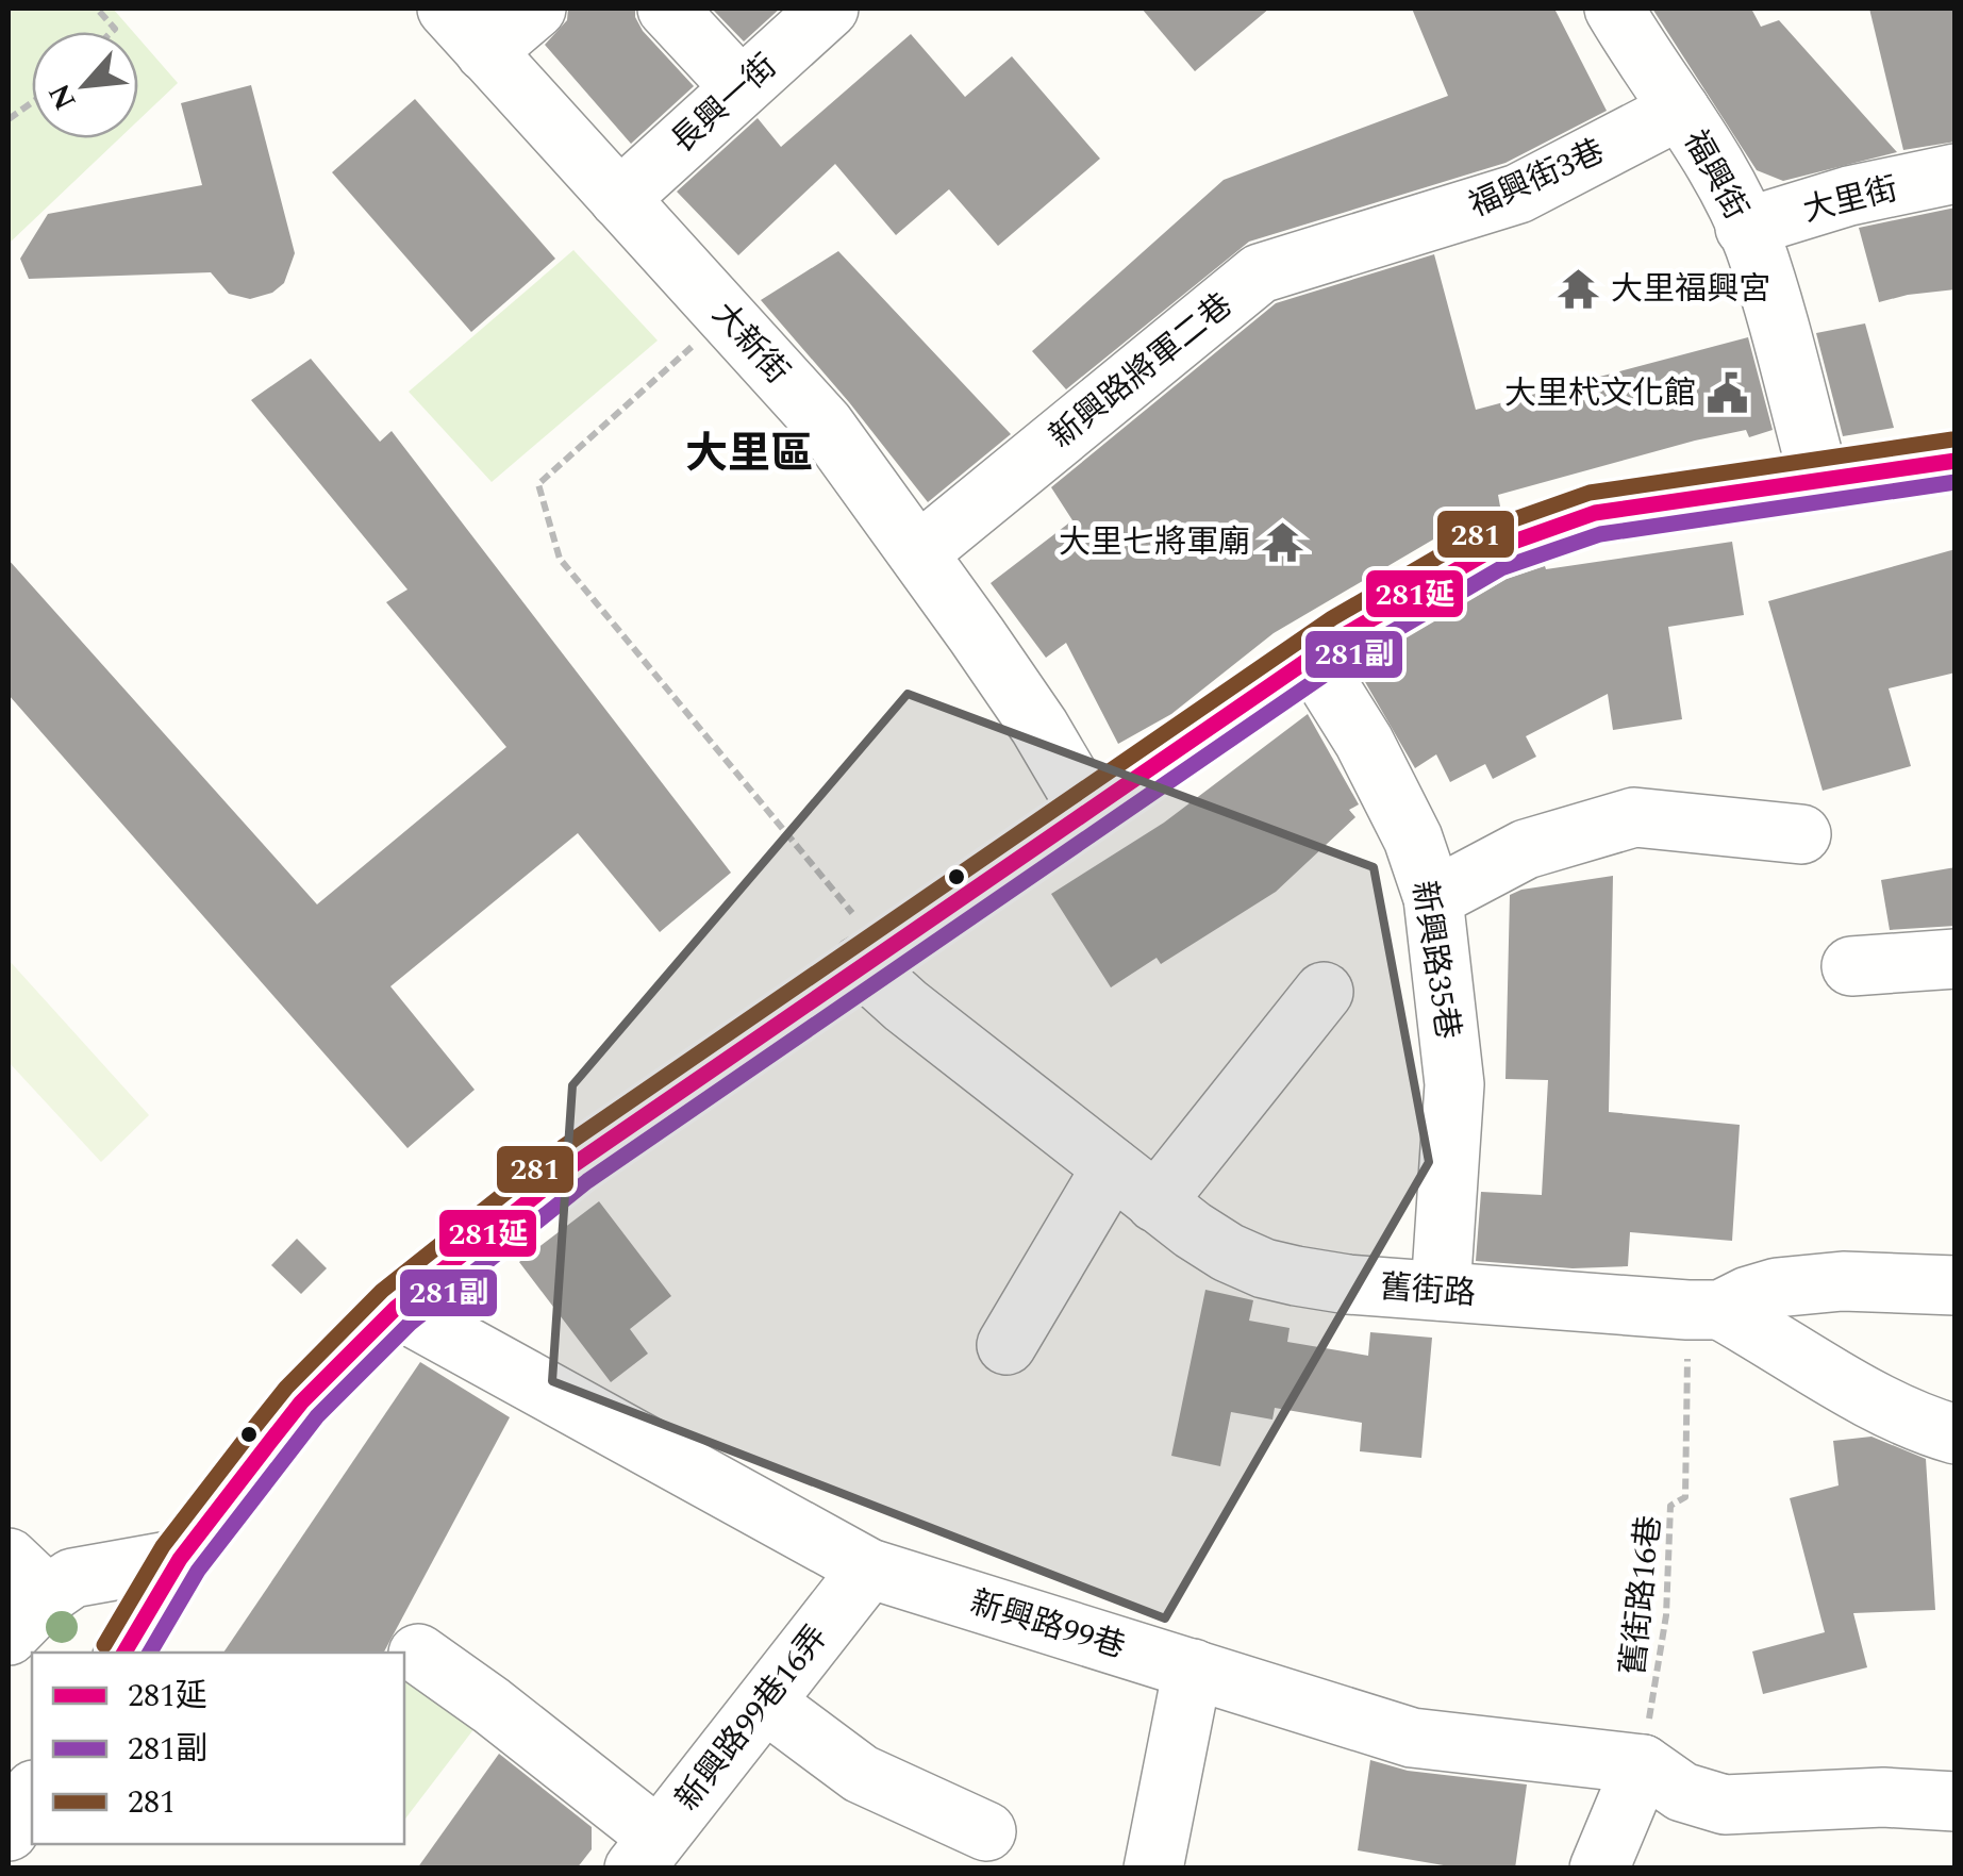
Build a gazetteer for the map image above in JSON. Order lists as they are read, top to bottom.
{
  "streets": {
    "street": [
      "長興一街",
      "福興街",
      "福興街3巷",
      "大里街",
      "大新街",
      "新興路將軍二巷",
      "新興路35巷",
      "舊街路",
      "新興路99巷",
      "新興路99巷16弄"
    ],
    "path": ["舊街路16巷"]
  },
  "crossings": [
    ["長興一街", "大新街"],
    ["福興街", "福興街3巷"],
    ["福興街", "大里街"],
    ["福興街3巷", "新興路將軍二巷"],
    ["大新街", "新興路將軍二巷"],
    ["新興路35巷", "舊街路"],
    ["舊街路", "舊街路16巷"],
    ["舊街路16巷", "新興路99巷"],
    ["新興路99巷", "新興路99巷16弄"]
  ],
  "districts": ["大里區"],
  "places": {
    "temple": ["大里福興宮", "大里七將軍廟"],
    "public building": ["大里杙文化館"]
  },
  "lines": ["transit line 281", "transit line 281延", "transit line 281副"],
  "legend": ["281延", "281副", "281"],
  "north": "bottom left"
}
